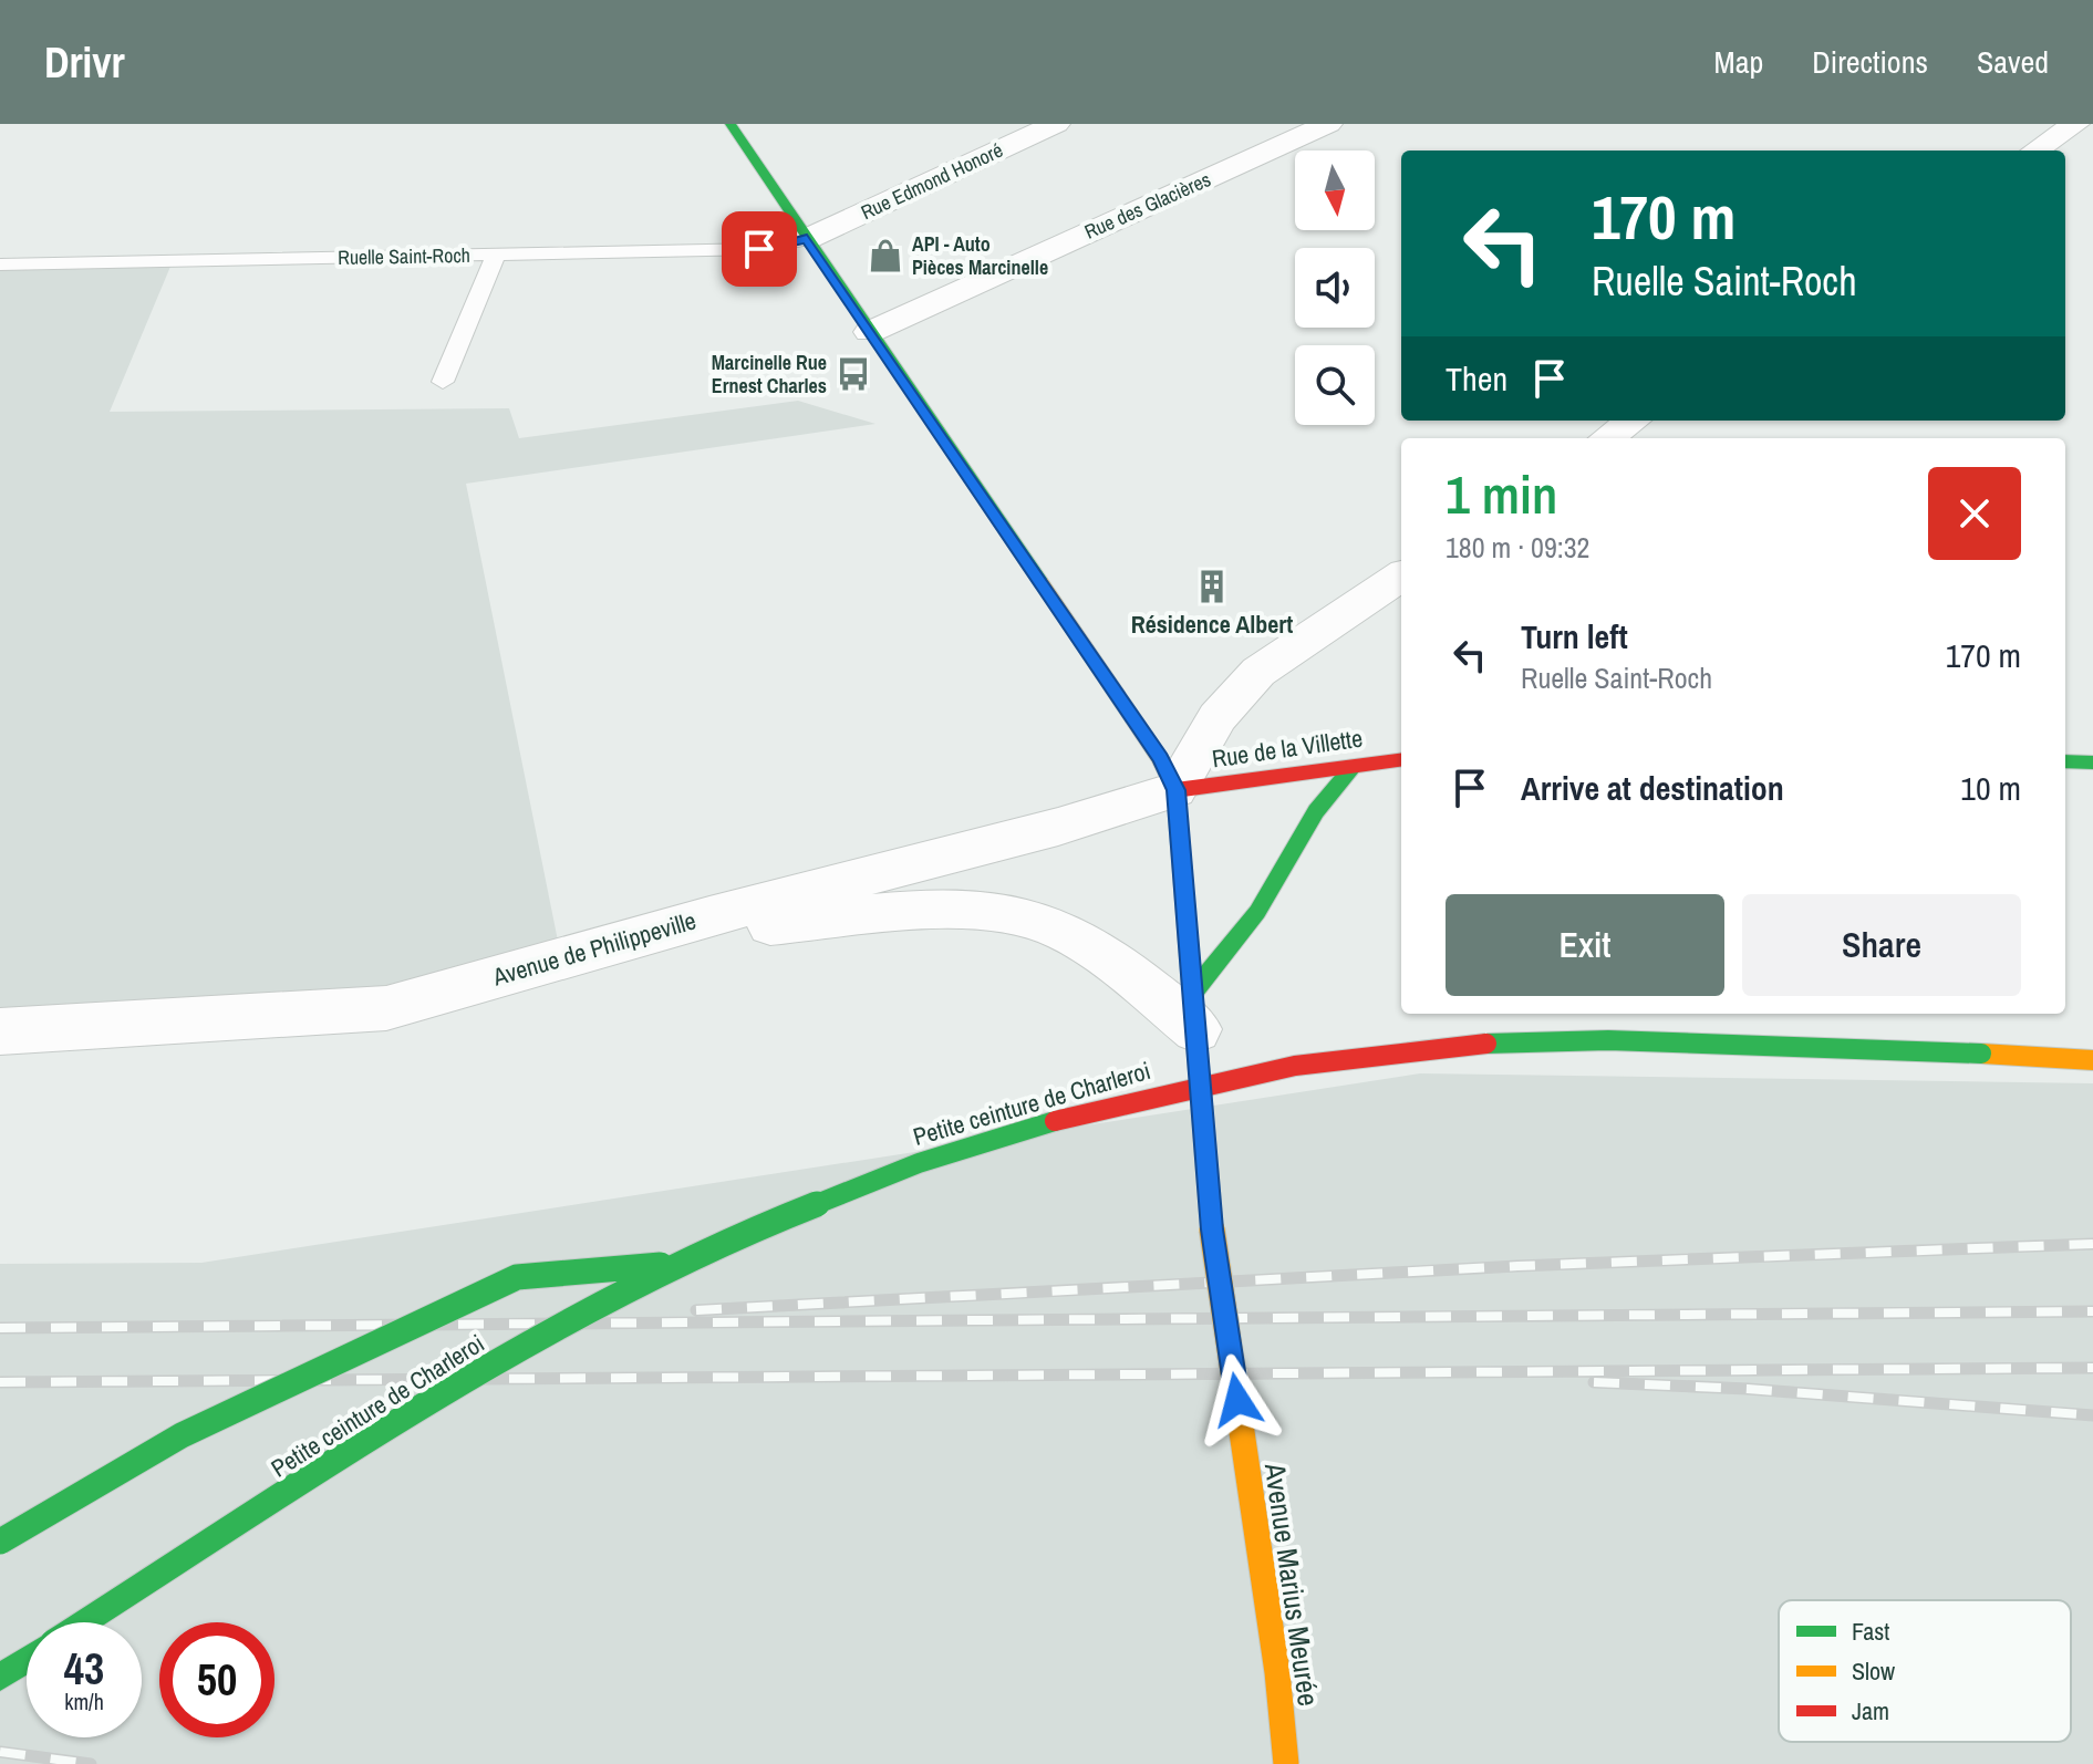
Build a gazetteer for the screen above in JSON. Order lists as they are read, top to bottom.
{
  "streets": {
    "main road": ["Rue de la Villette", "Petite ceinture de Charleroi", "Avenue Marius Meurée"],
    "street": ["Rue Edmond Honoré", "Rue des Glacières", "Avenue de Philippeville"],
    "lane": ["Ruelle Saint-Roch"]
  },
  "crossings": [
    ["Rue Edmond Honoré", "Ruelle Saint-Roch"],
    ["Rue Edmond Honoré", "Avenue Marius Meurée"],
    ["Rue des Glacières", "Avenue Marius Meurée"],
    ["Ruelle Saint-Roch", "Avenue Marius Meurée"],
    ["Rue de la Villette", "Avenue de Philippeville"],
    ["Rue de la Villette", "Avenue Marius Meurée"],
    ["Avenue de Philippeville", "Avenue Marius Meurée"]
  ],
  "places": {
    "shop": ["API - Auto Pièces Marcinelle"],
    "bus stop": ["Marcinelle Rue Ernest Charles"],
    "building": ["Résidence Albert"]
  },
  "legend": ["Fast", "Slow", "Jam"],
  "north": "bottom",
  "page": {
    "header": "Drivr",
    "nav": ["Map", "Directions", "Saved"],
    "turn": ["170 m", "Ruelle Saint-Roch"],
    "then": "Then",
    "heading": ["1 min", "180 m · 09:32"],
    "list": [
      {
        "name": "Turn left",
        "note": "Ruelle Saint-Roch",
        "value": "170 m"
      },
      {
        "name": "Arrive at destination",
        "value": "10 m"
      }
    ],
    "buttons": ["Exit", "Share"],
    "speed": "43 km/h",
    "limit": "50"
  }
}
